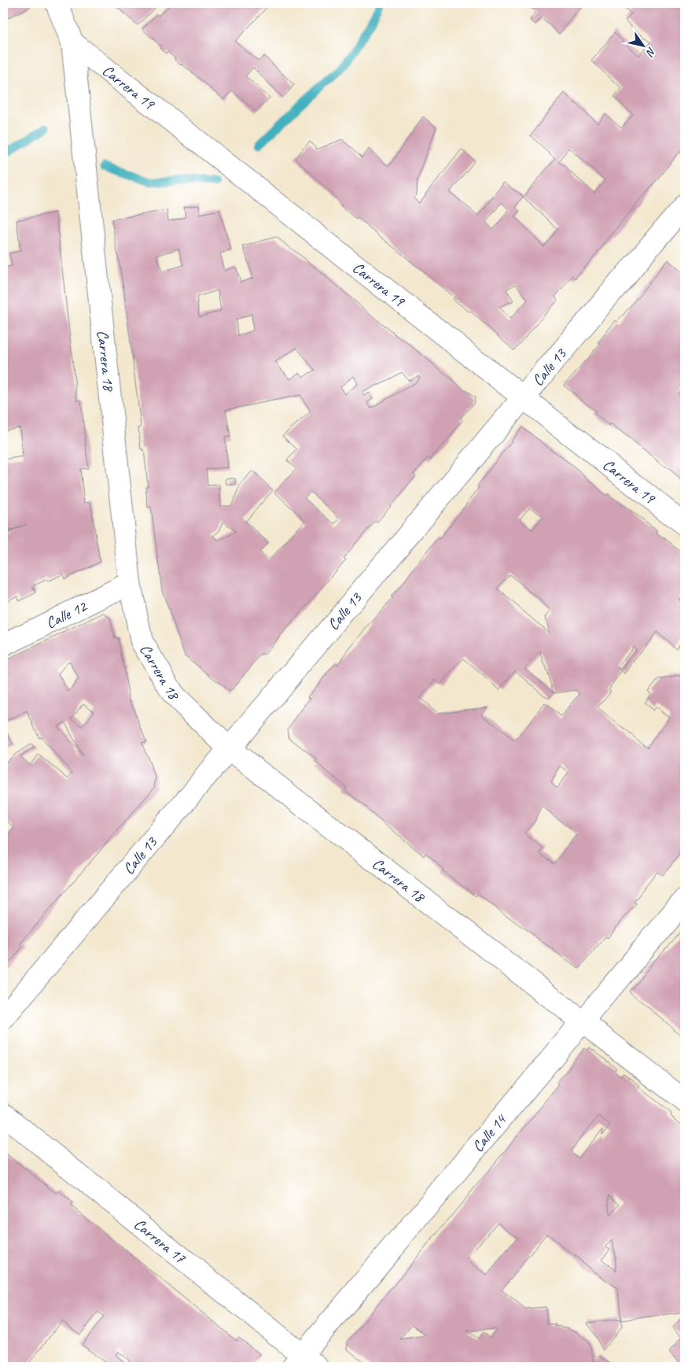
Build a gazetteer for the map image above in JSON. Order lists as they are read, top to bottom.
{
  "streets": {
    "street": [
      "Carrera 19",
      "Carrera 18",
      "Calle 13",
      "Calle 12",
      "Calle 14",
      "Carrera 17"
    ]
  },
  "crossings": [
    ["Carrera 19", "Carrera 18"],
    ["Carrera 19", "Calle 13"],
    ["Carrera 18", "Calle 13"],
    ["Carrera 18", "Calle 12"],
    ["Carrera 18", "Calle 14"],
    ["Calle 14", "Carrera 17"]
  ],
  "north": "bottom right"
}
